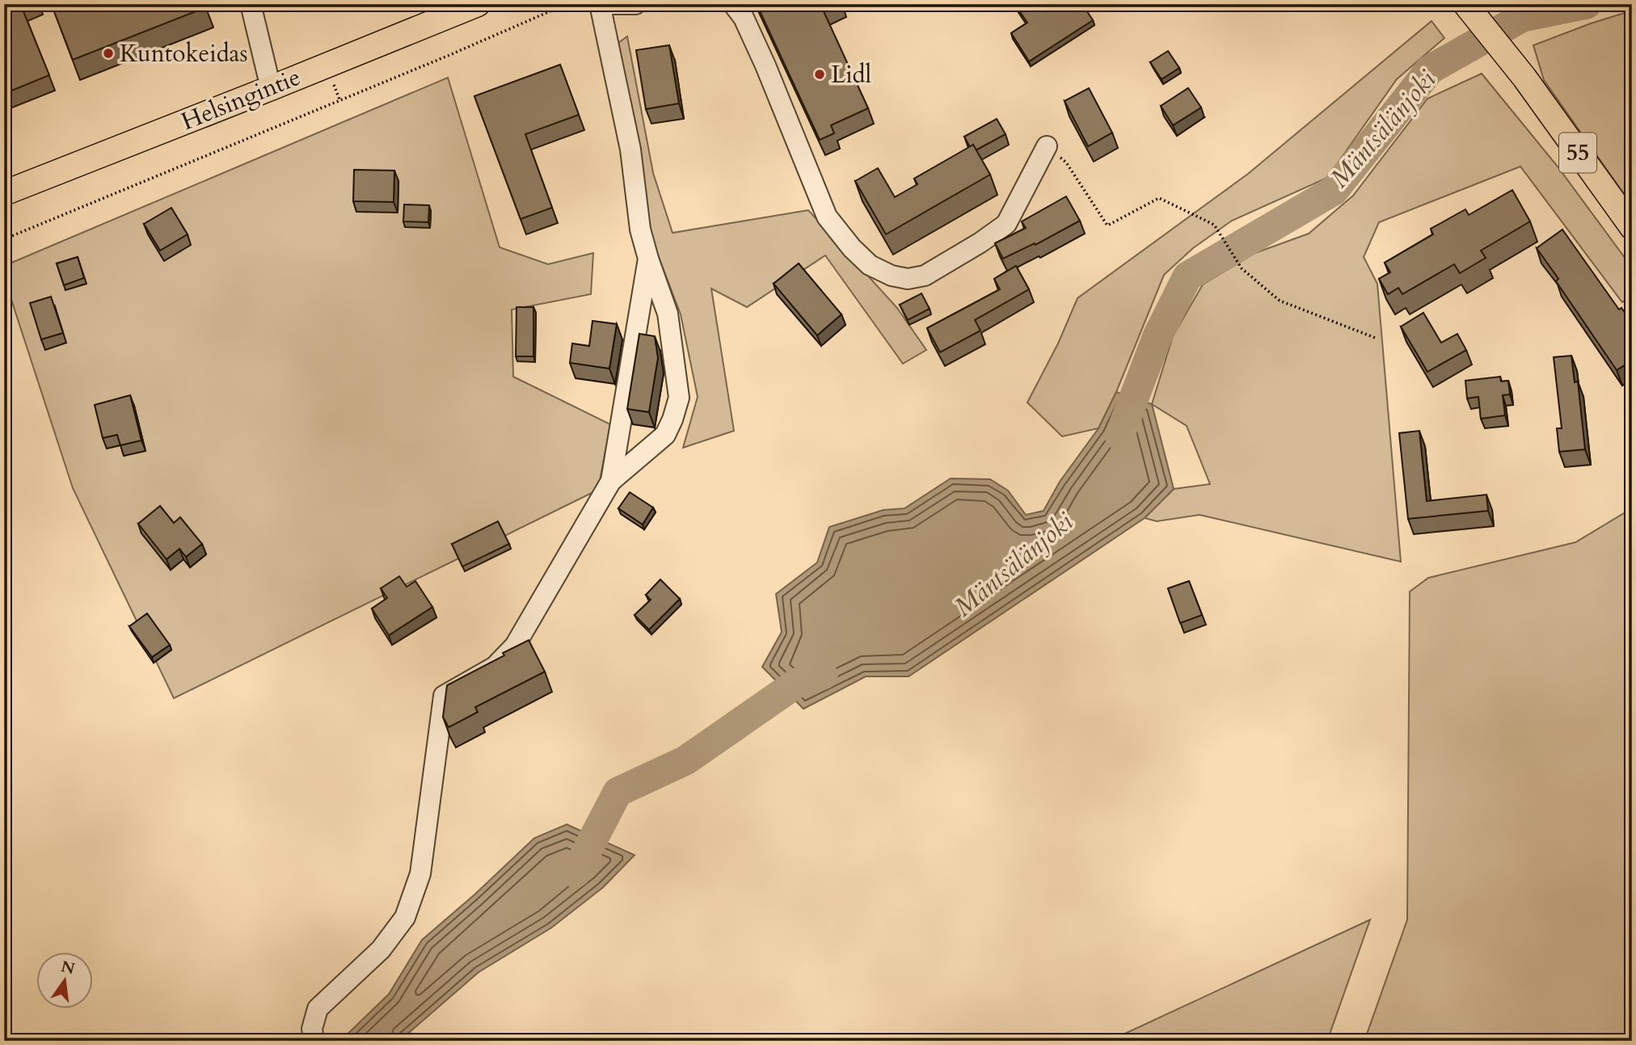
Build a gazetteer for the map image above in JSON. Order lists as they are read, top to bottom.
{
  "streets": {
    "main road": ["Helsingintie", "55"]
  },
  "water": ["Mäntsälänjoki"],
  "places": ["Kuntokeidas", "Lidl"],
  "north": "top"
}
